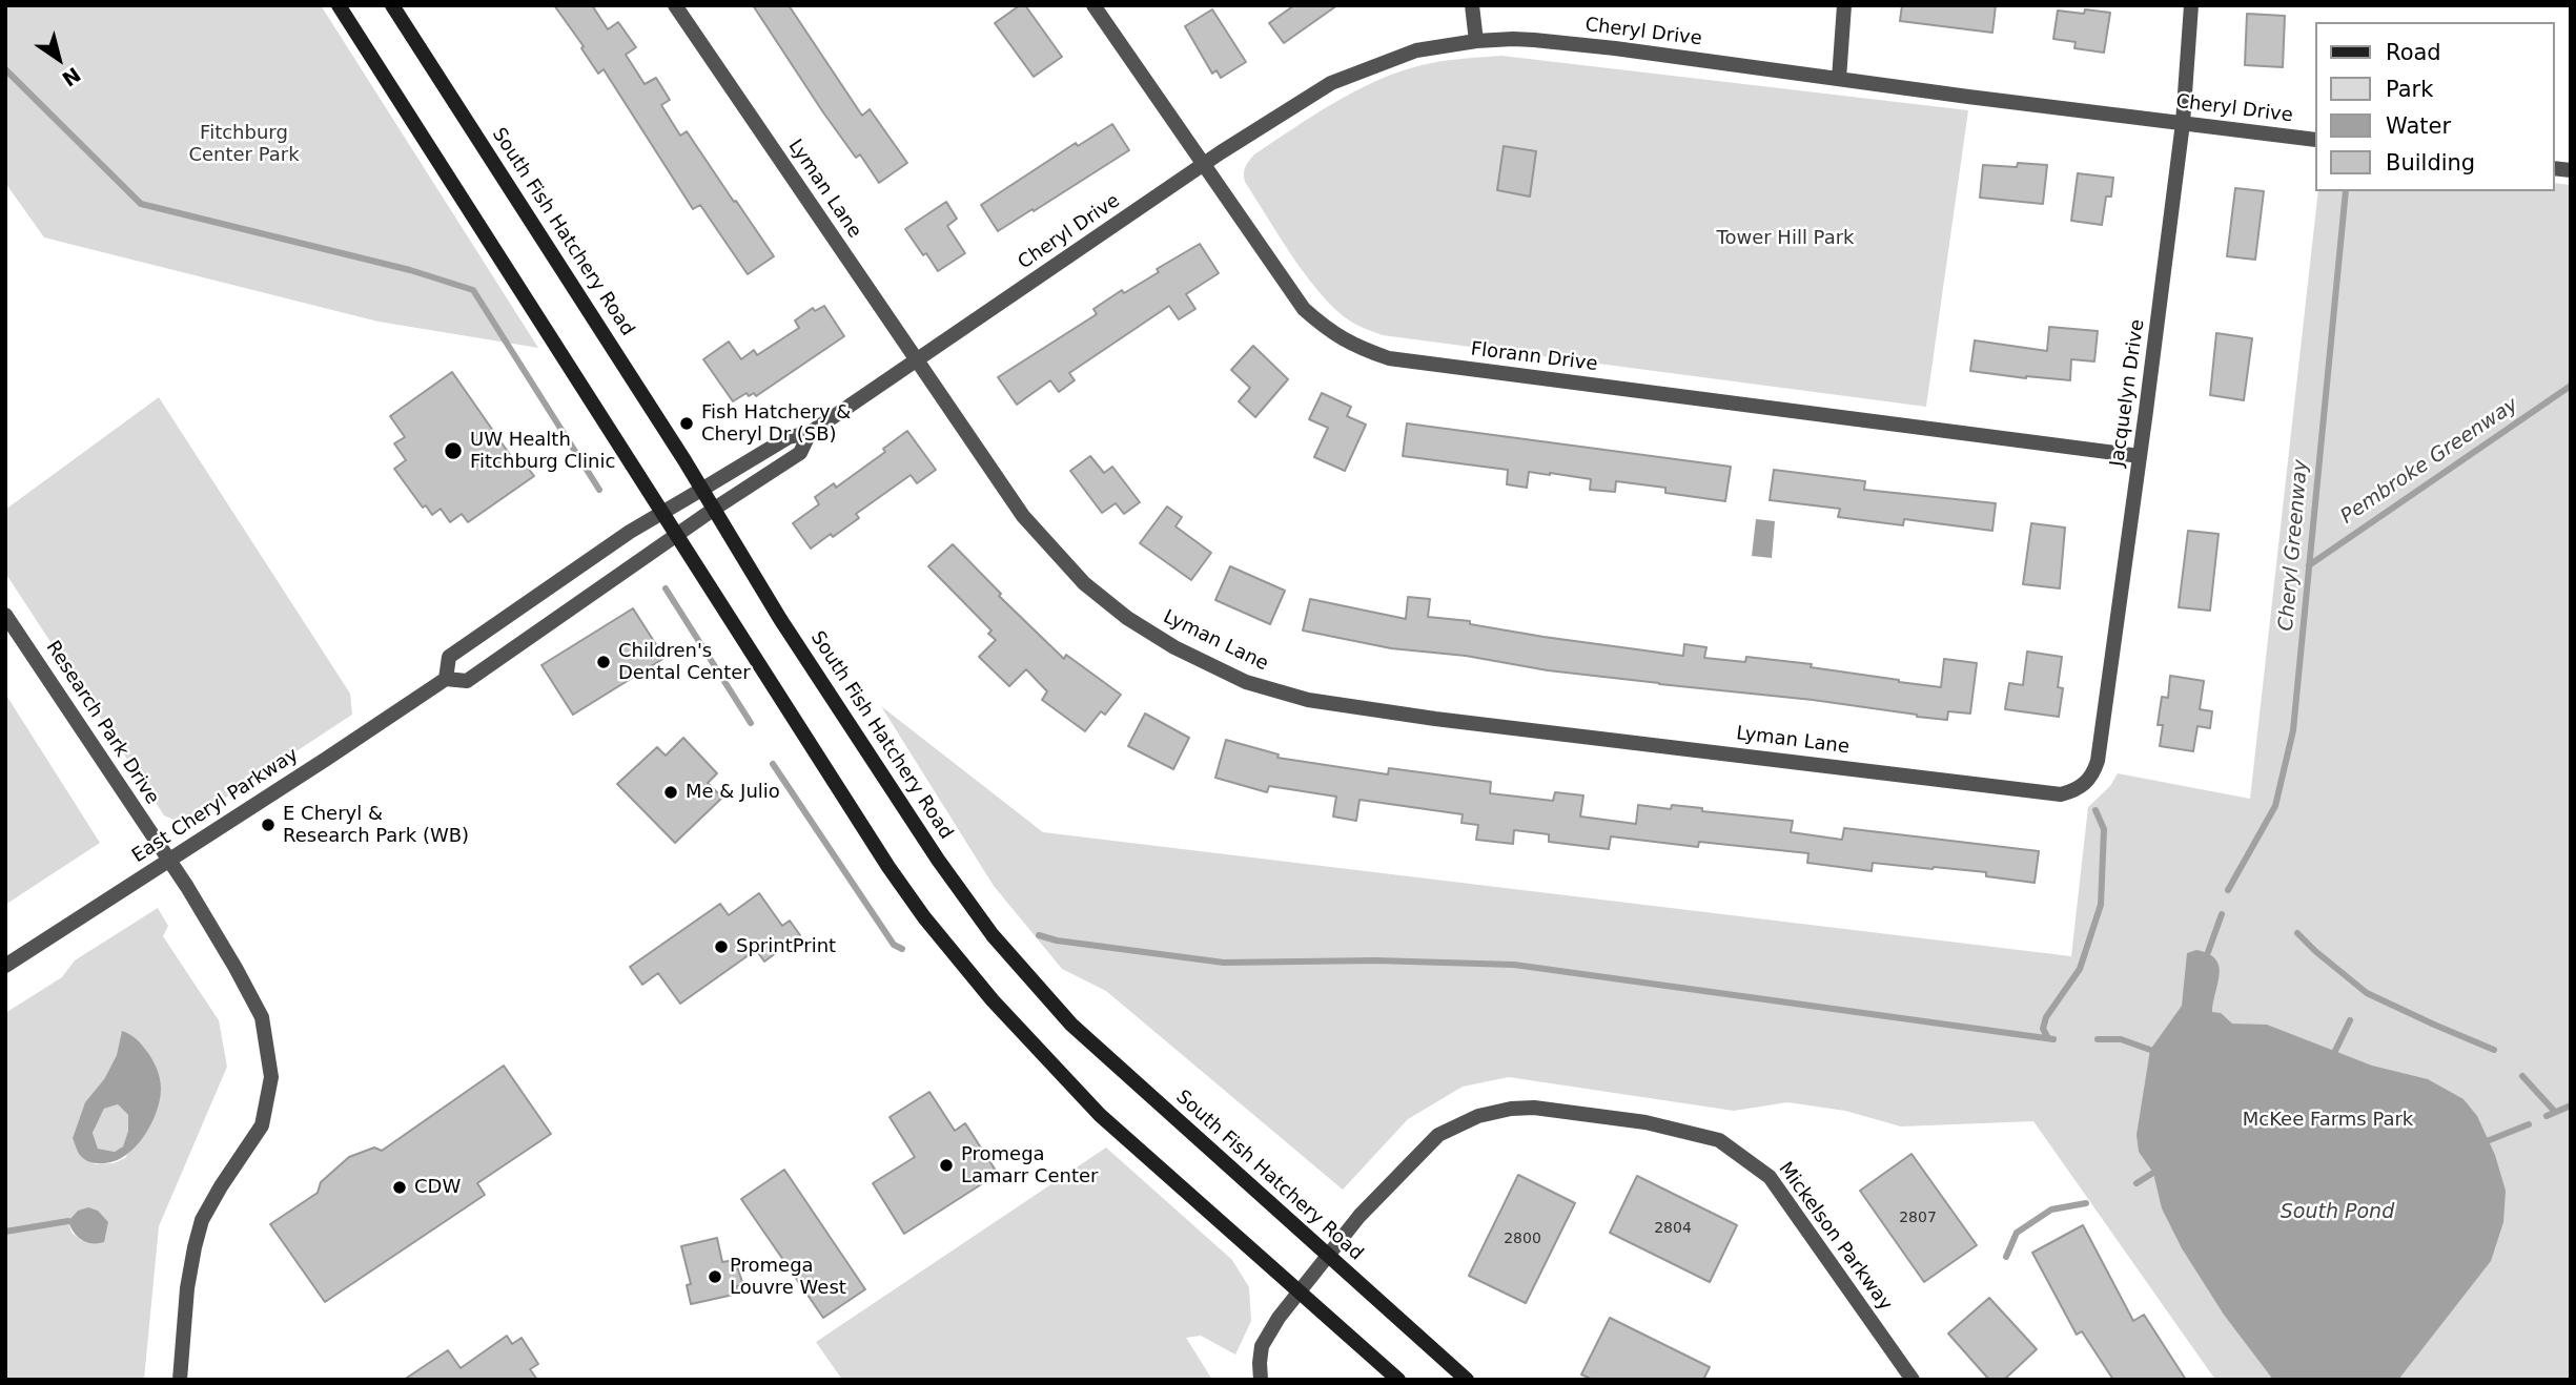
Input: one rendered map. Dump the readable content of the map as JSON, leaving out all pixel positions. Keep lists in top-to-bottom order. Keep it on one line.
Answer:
{"streets":{"main road":["South Fish Hatchery Road"],"street":["Cheryl Drive","Lyman Lane","Florann Drive","Jacquelyn Drive","Research Park Drive","East Cheryl Parkway","Mickelson Parkway"]},"crossings":[["Cheryl Drive","Lyman Lane"],["Cheryl Drive","South Fish Hatchery Road"],["Cheryl Drive","Florann Drive"],["Cheryl Drive","Jacquelyn Drive"],["Cheryl Drive","East Cheryl Parkway"],["Lyman Lane","Jacquelyn Drive"],["South Fish Hatchery Road","East Cheryl Parkway"],["South Fish Hatchery Road","Mickelson Parkway"],["Florann Drive","Jacquelyn Drive"],["Research Park Drive","East Cheryl Parkway"]],"water":["Pembroke Greenway","Cheryl Greenway","South Pond"],"parks":["Fitchburg Center Park","Tower Hill Park","McKee Farms Park"],"places":["Fish Hatchery & Cheryl Dr (SB)","UW Health Fitchburg Clinic","Children's Dental Center","Me & Julio","E Cheryl & Research Park (WB)","SprintPrint","Promega Lamarr Center","CDW","Promega Louvre West"],"house_numbers":["2807","2804","2800"],"legend":["Road","Park","Water","Building"],"north":"bottom right"}
